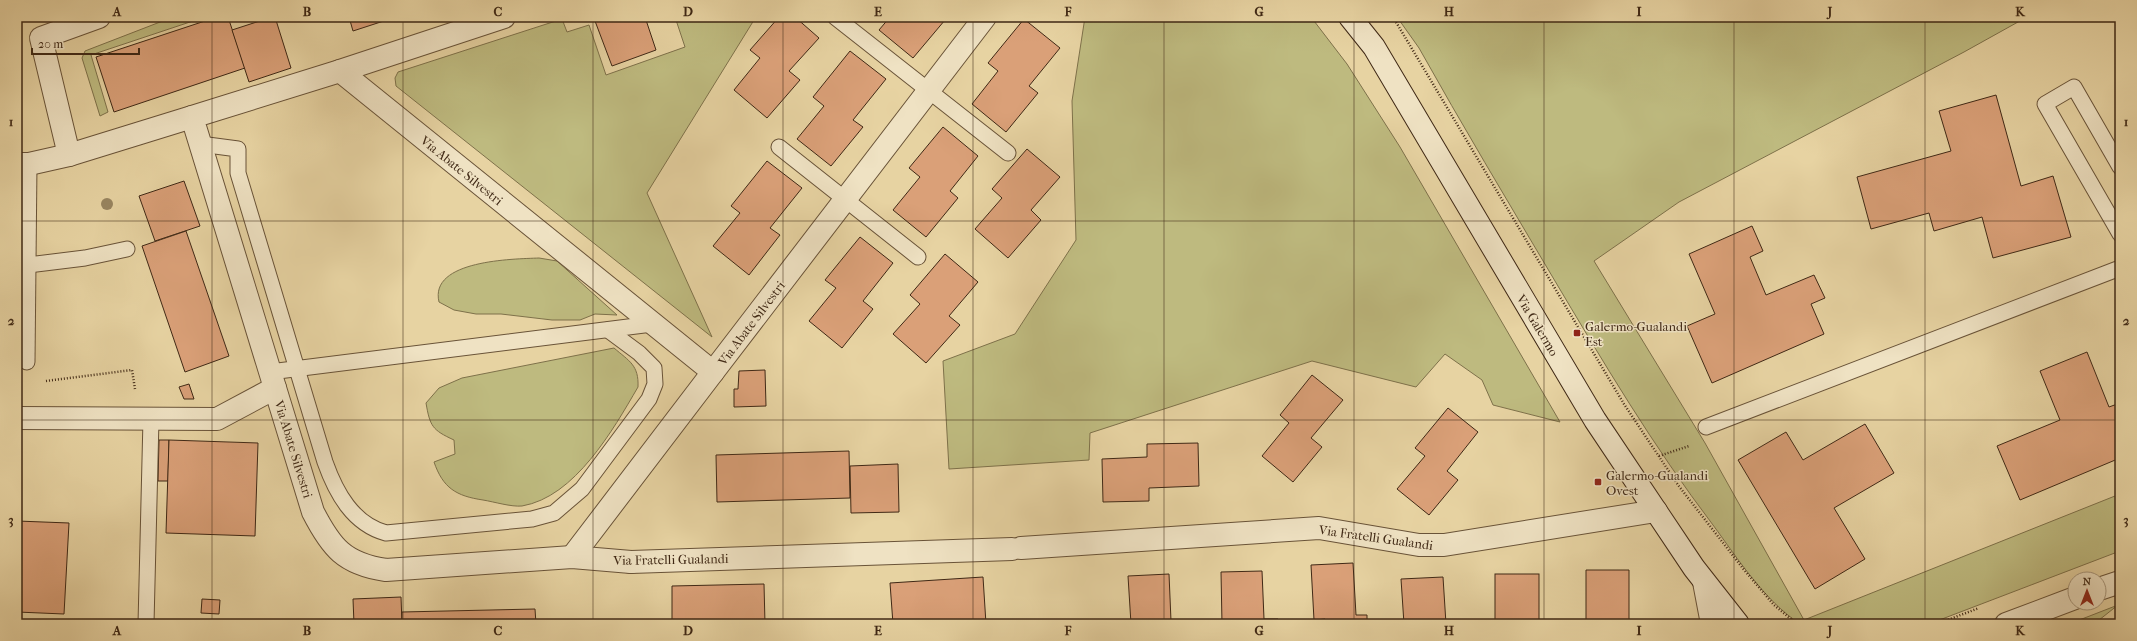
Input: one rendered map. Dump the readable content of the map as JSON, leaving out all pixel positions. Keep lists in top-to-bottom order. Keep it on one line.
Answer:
{"streets":{"street":["Via Abate Silvestri","Via Galermo","Via Fratelli Gualandi"]},"crossings":[["Via Abate Silvestri","Via Fratelli Gualandi"],["Via Galermo","Via Fratelli Gualandi"]],"places":{"transit":["Galermo-Gualandi Est","Galermo-Gualandi Ovest"]},"scale_bar":"20 m","north":"top","grid":{"columns":["A","B","C","D","E","F","G","H","I","J","K"],"rows":["1","2","3"]}}
